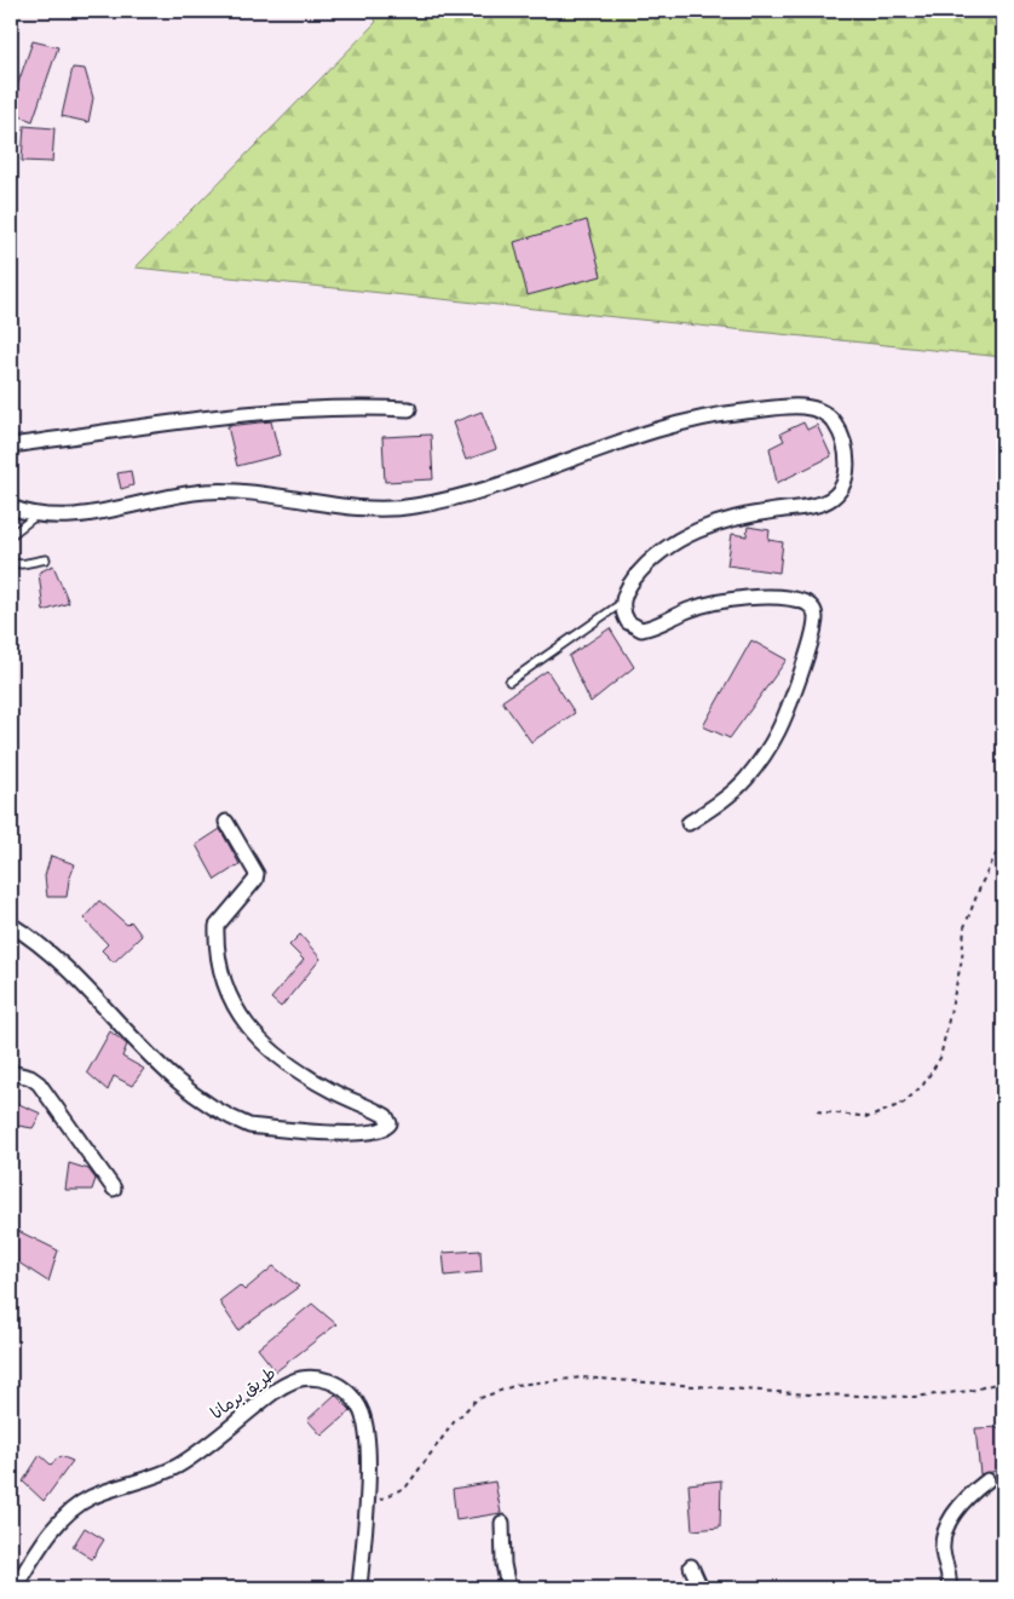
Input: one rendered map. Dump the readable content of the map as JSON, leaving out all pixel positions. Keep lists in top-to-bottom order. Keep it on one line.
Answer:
{"streets":{"street":["طريق برمانا"]}}
